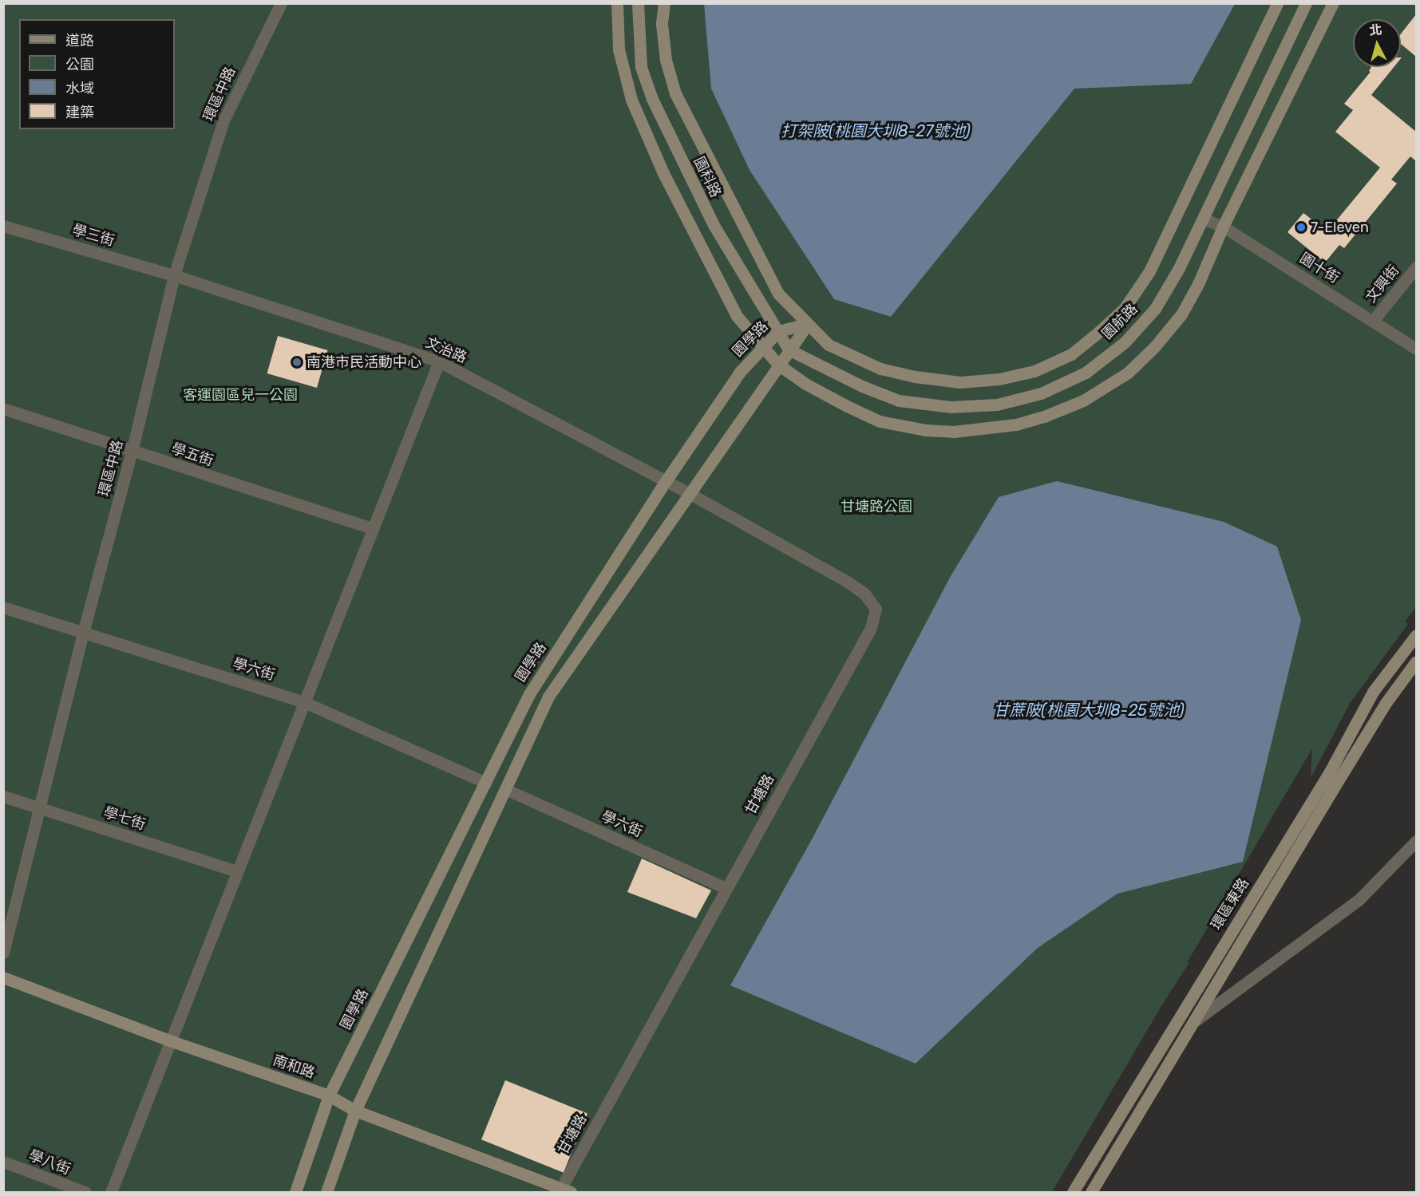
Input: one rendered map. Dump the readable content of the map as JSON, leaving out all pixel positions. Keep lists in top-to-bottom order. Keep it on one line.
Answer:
{"streets":{"street":["環區中路","園科路","學三街","園十街","文興街","園航路","園學路","文治路","學五街","學六街","甘塘路","學七街","環區東路","南和路","學八街"]},"crossings":[["環區中路","學三街"],["環區中路","文治路"],["環區中路","學五街"],["環區中路","學六街"],["環區中路","學七街"],["園科路","園航路"],["園科路","園學路"],["學三街","文治路"],["園十街","文興街"],["園十街","園航路"],["園學路","文治路"],["園學路","學六街"],["園學路","南和路"],["文治路","甘塘路"],["學六街","甘塘路"],["甘塘路","南和路"]],"water":["打架陂(桃園大圳8-27號池)","甘蔗陂(桃園大圳8-25號池)"],"parks":["客運園區兒一公園","甘塘路公園"],"places":["7-Eleven","南港市民活動中心"],"legend":["道路","公園","水域","建築"],"north":"top"}
